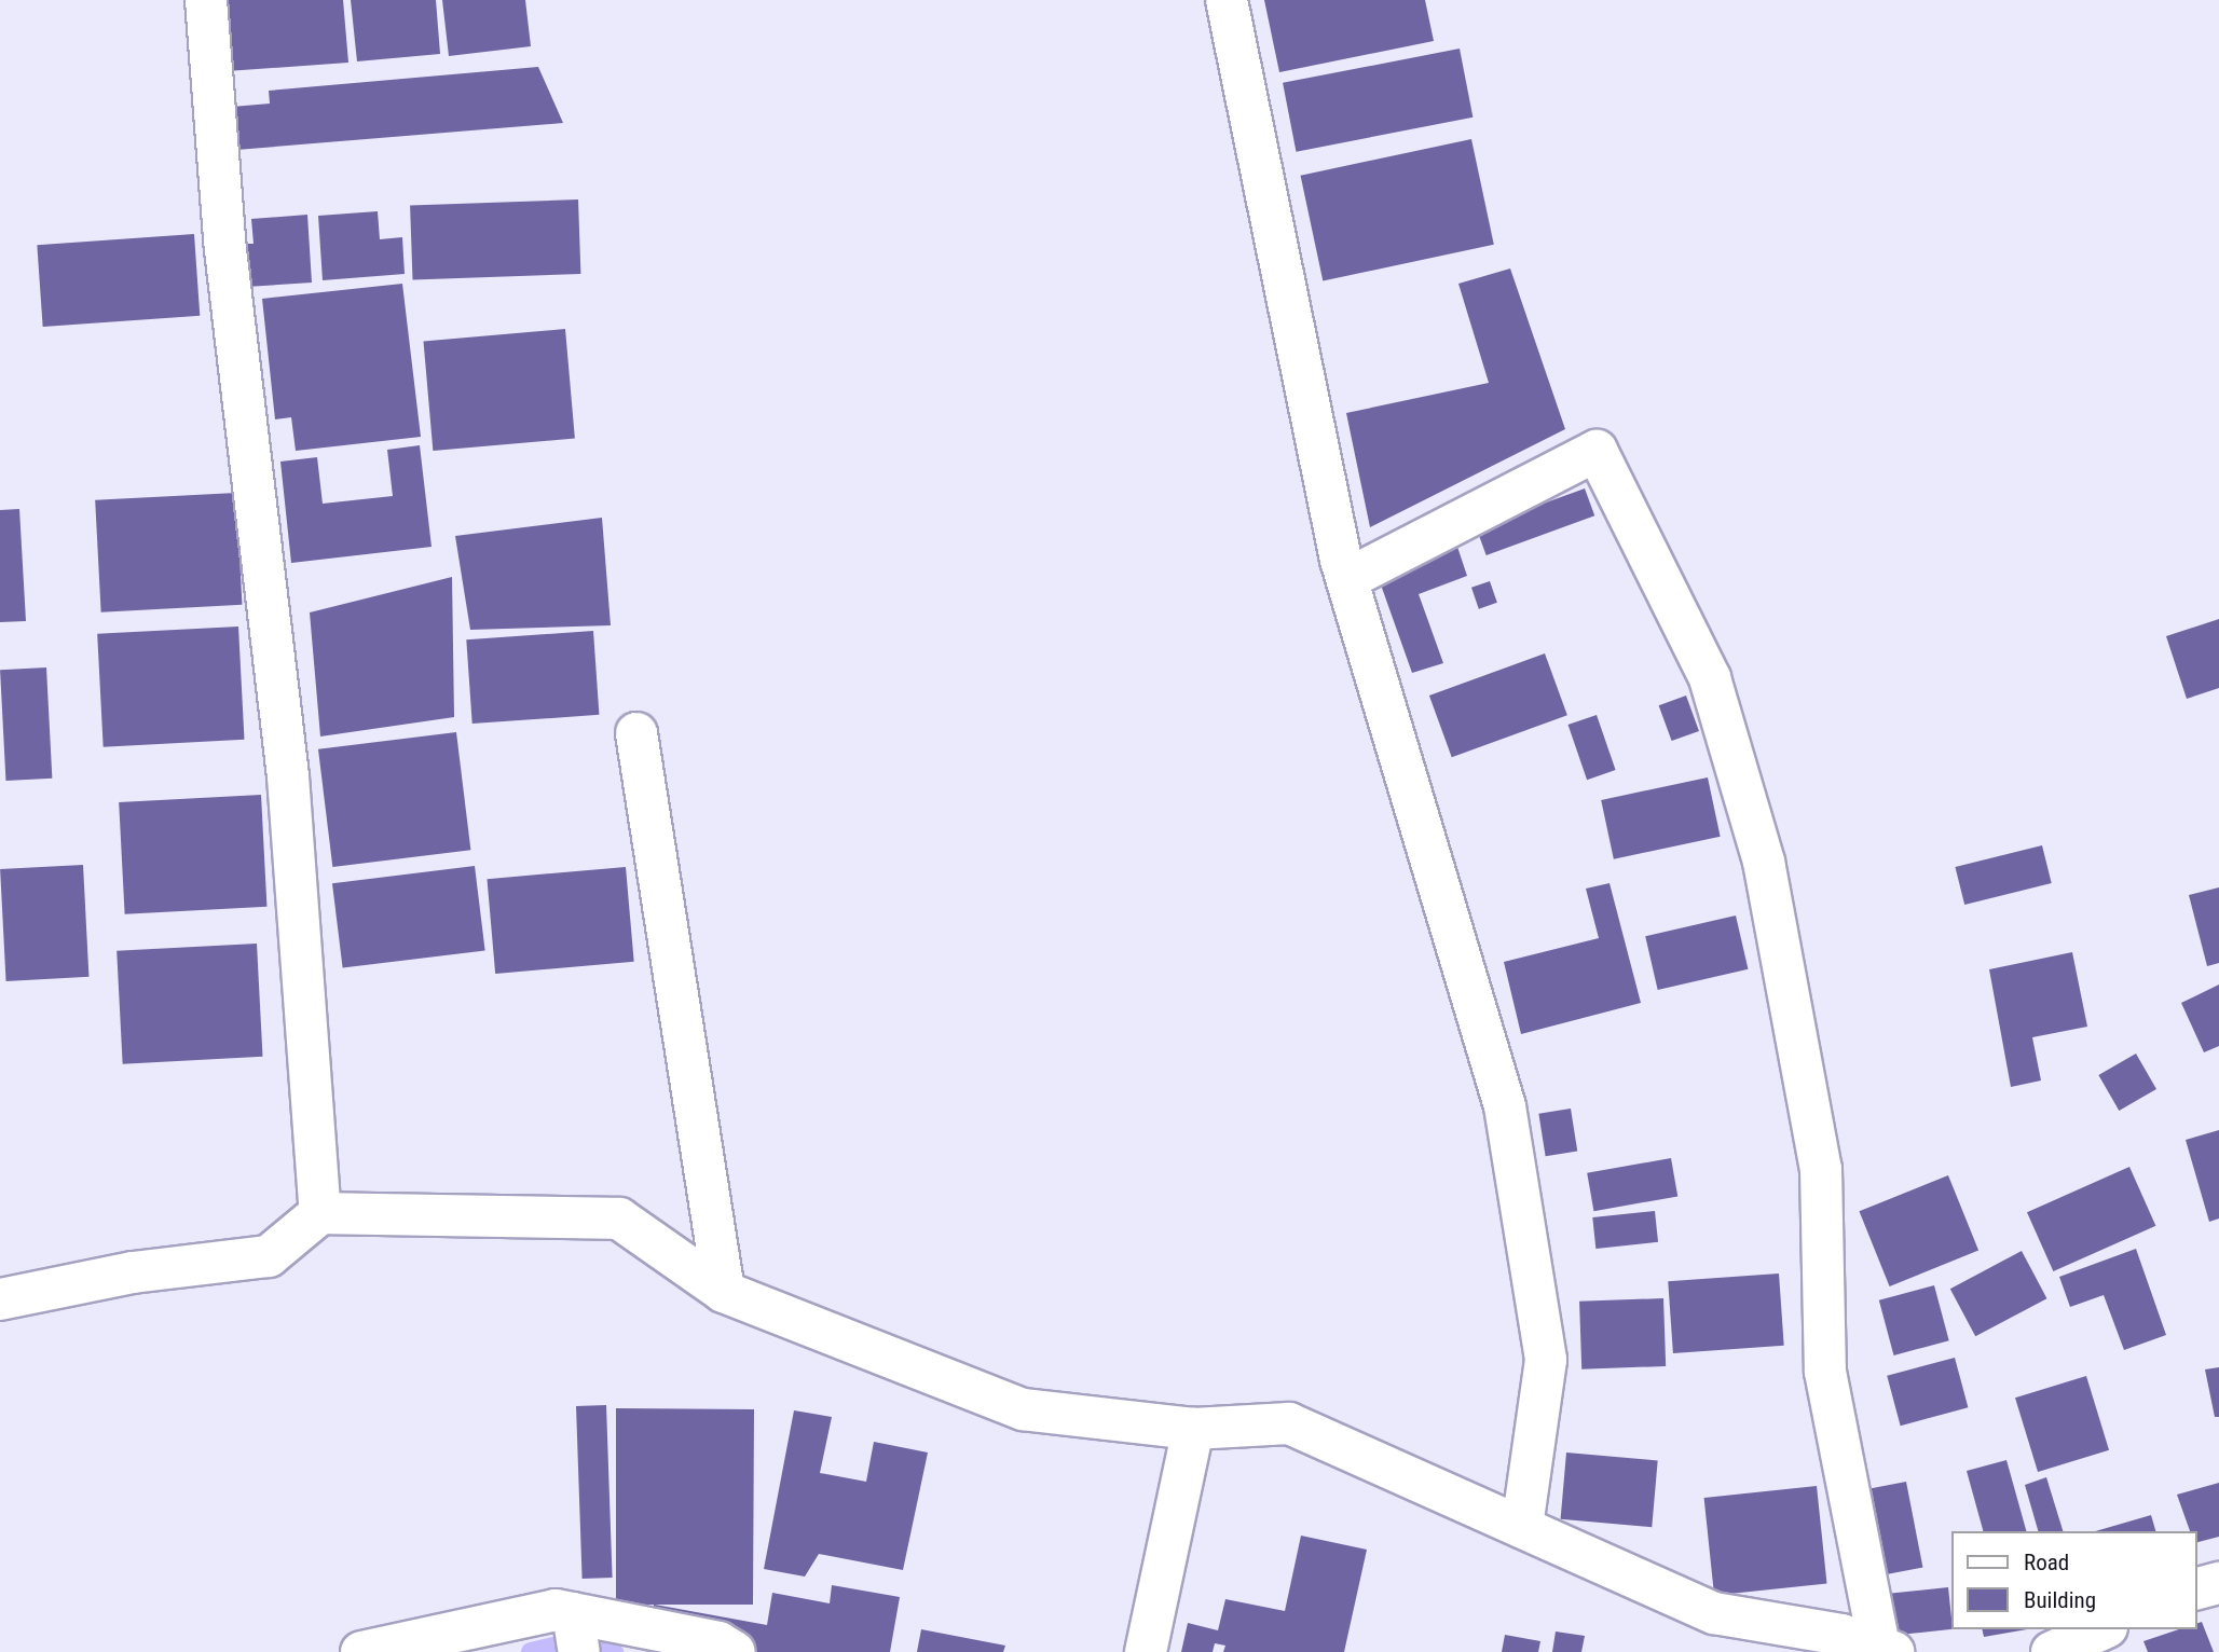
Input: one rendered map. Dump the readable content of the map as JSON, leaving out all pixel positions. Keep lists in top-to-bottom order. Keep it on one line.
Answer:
{"legend":["Road","Building"]}
